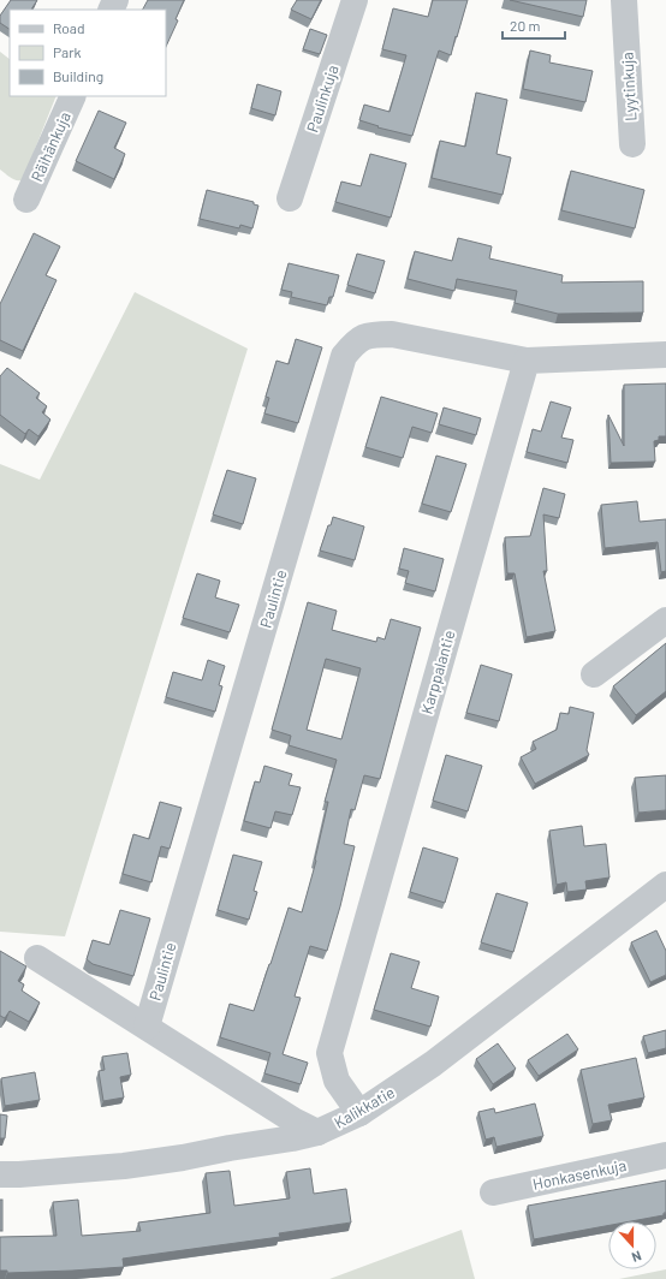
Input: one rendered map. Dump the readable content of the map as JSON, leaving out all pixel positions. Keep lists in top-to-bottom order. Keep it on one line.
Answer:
{"streets":{"street":["Lyytinkuja","Paulinkuja","Räihänkuja","Paulintie","Karppalantie","Kalikkatie","Honkasenkuja"]},"crossings":[["Paulintie","Karppalantie"],["Karppalantie","Kalikkatie"]],"legend":["Road","Park","Building"],"scale_bar":"20 m","north":"bottom"}
